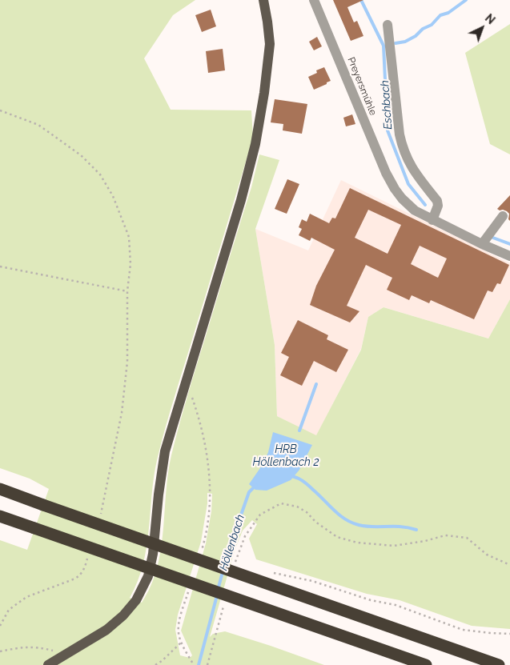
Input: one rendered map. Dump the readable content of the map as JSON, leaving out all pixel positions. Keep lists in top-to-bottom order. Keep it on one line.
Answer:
{"streets":{"street":["Preyersmühle"]},"water":["Eschbach","HRB Höllenbach 2","Höllenbach"],"north":"top right"}
